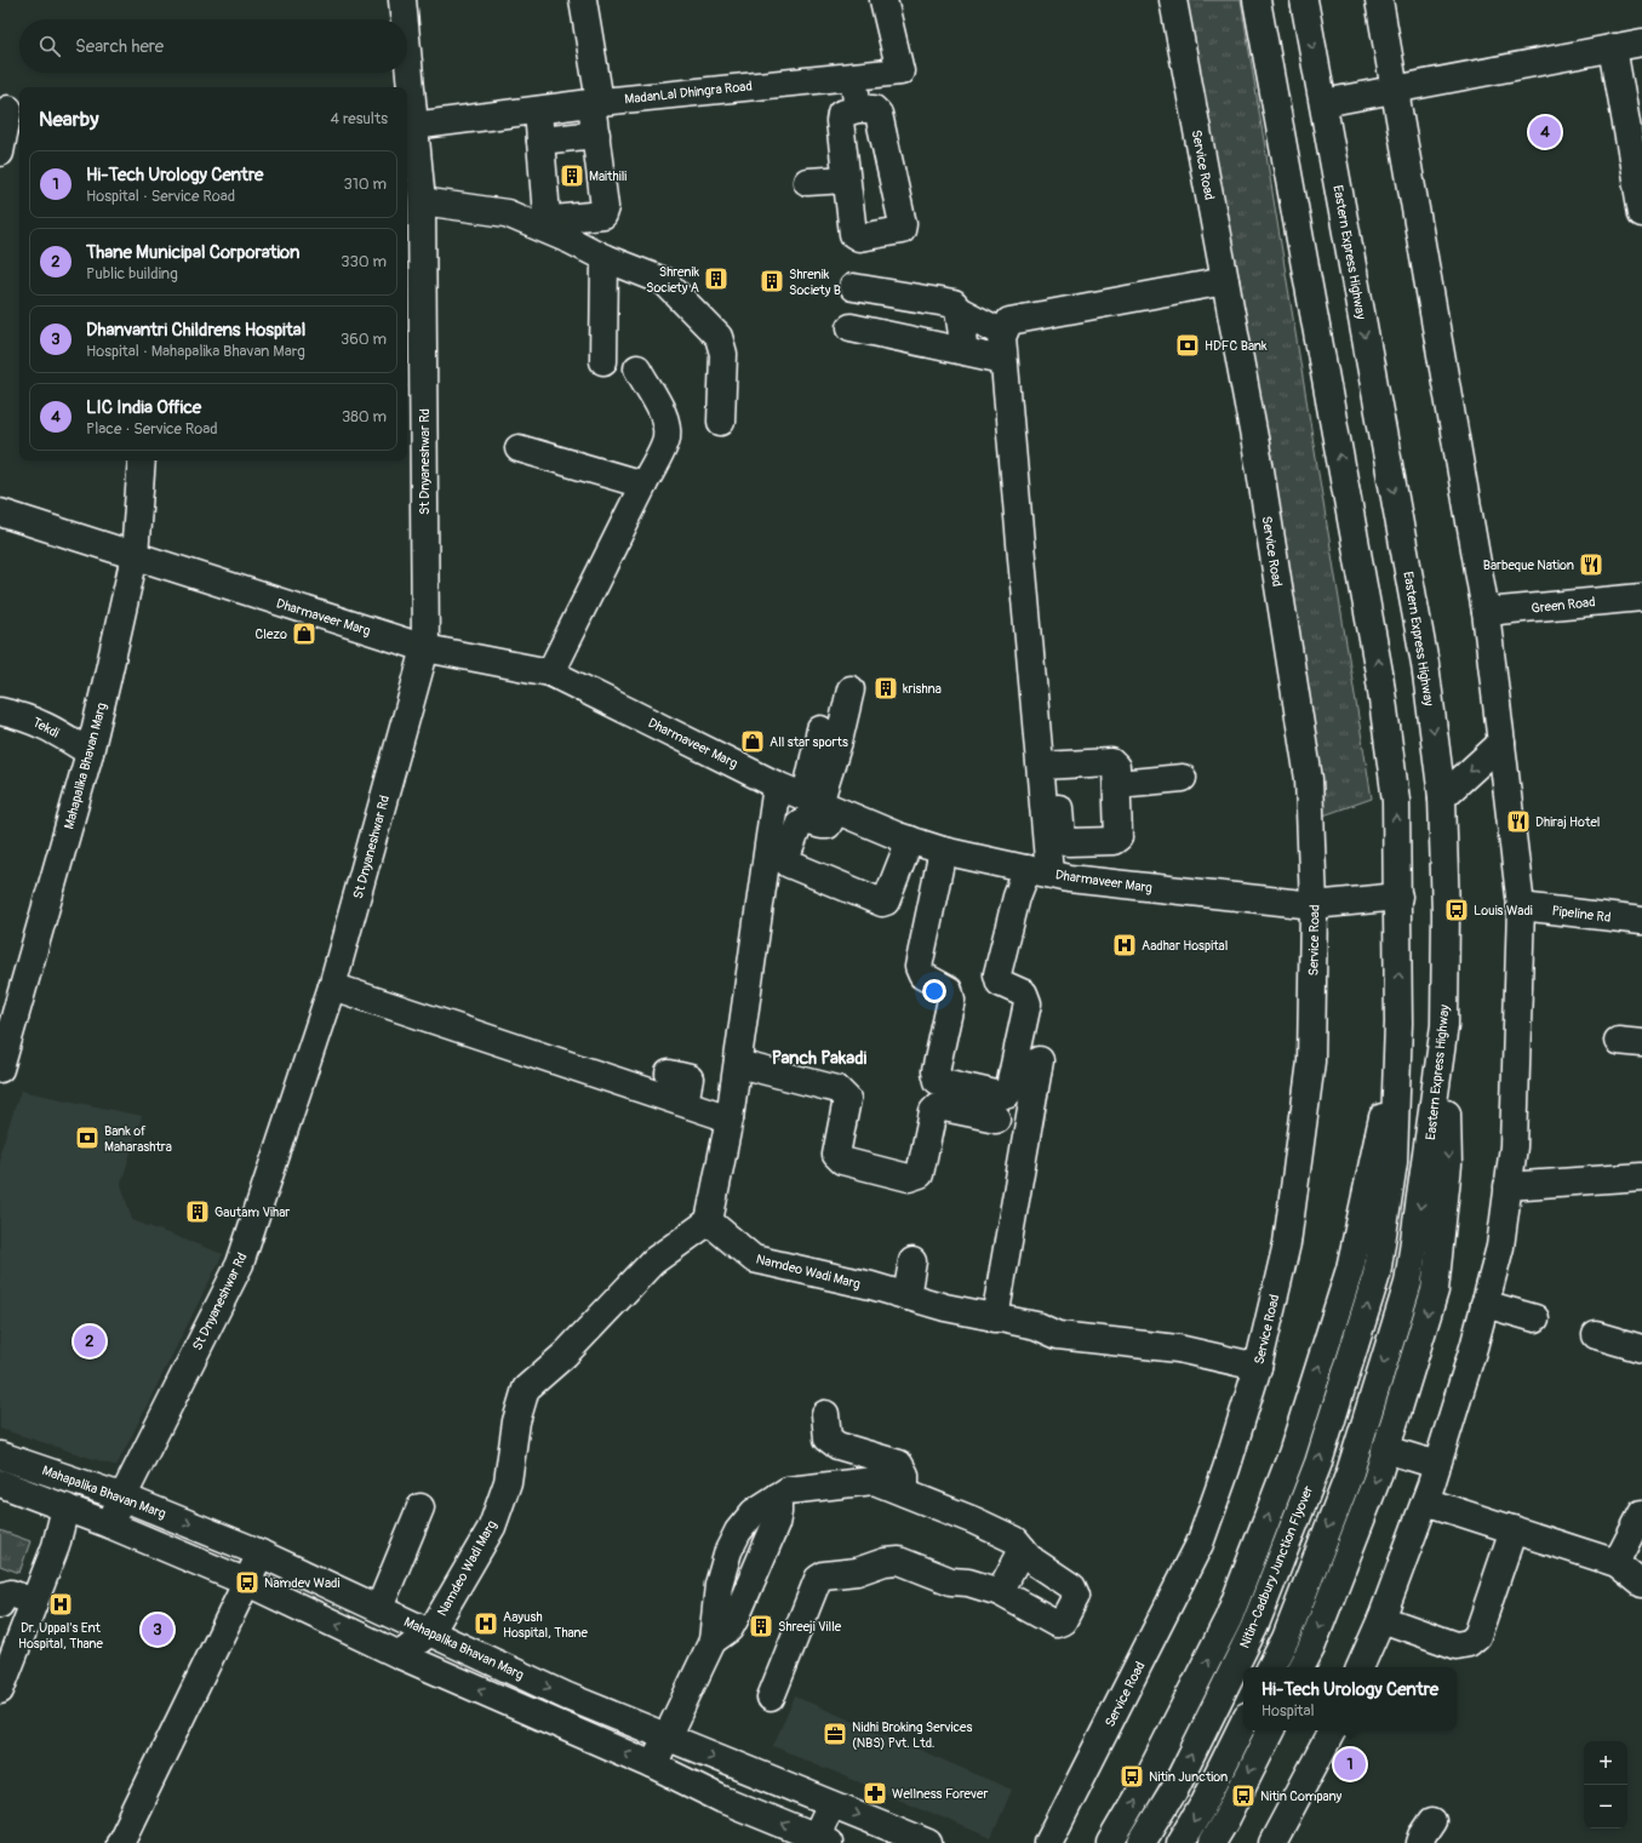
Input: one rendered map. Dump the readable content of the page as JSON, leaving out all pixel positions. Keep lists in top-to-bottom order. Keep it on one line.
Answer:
{"streets":{"main road":["MadanLal Dhingra Road","Service Road","Eastern Express Highway","St Dnyaneshwar Rd","Green Road","Dharmaveer Marg","Tekdi","Mahapalika Bhavan Marg","Pipeline Rd","Namdeo Wadi Marg","Nitin-Cadbury Junction Flyover"]},"crossings":[["MadanLal Dhingra Road","St Dnyaneshwar Rd"],["Service Road","Dharmaveer Marg"],["Service Road","Namdeo Wadi Marg"],["St Dnyaneshwar Rd","Dharmaveer Marg"],["St Dnyaneshwar Rd","Mahapalika Bhavan Marg"],["Dharmaveer Marg","Mahapalika Bhavan Marg"],["Tekdi","Mahapalika Bhavan Marg"],["Mahapalika Bhavan Marg","Namdeo Wadi Marg"]],"districts":["Panch Pakadi"],"places":{"building":["Maithili","Shrenik Society A","Shrenik Society B","krishna","Gautam Vihar","Shreeji Ville"],"bank":["HDFC Bank","Bank of Maharashtra"],"restaurant":["Barbeque Nation","Dhiraj Hotel"],"shop":["Clezo","All star sports"],"bus stop":["Louis Wadi","Namdev Wadi","Nitin Junction","Nitin Company"],"hospital":["Aadhar Hospital","Dr. Uppal's Ent Hospital, Thane","Aayush Hospital, Thane"],"office":["Nidhi Broking Services (NBS) Pvt. Ltd."],"pharmacy":["Wellness Forever"]},"page":{"search":"Search here","heading":["Nearby","4 results"],"pins":["4","2","3","1"],"list":[{"mark":"1","name":"Hi-Tech Urology Centre","note":"Hospital · Service Road","value":"310 m"},{"mark":"2","name":"Thane Municipal Corporation","note":"Public building","value":"330 m"},{"mark":"3","name":"Dhanvantri Childrens Hospital","note":"Hospital · Mahapalika Bhavan Marg","value":"360 m"},{"mark":"4","name":"LIC India Office","note":"Place · Service Road","value":"380 m"}],"popup":["Hi-Tech Urology Centre","Hospital"],"map_buttons":["+","−"]}}
